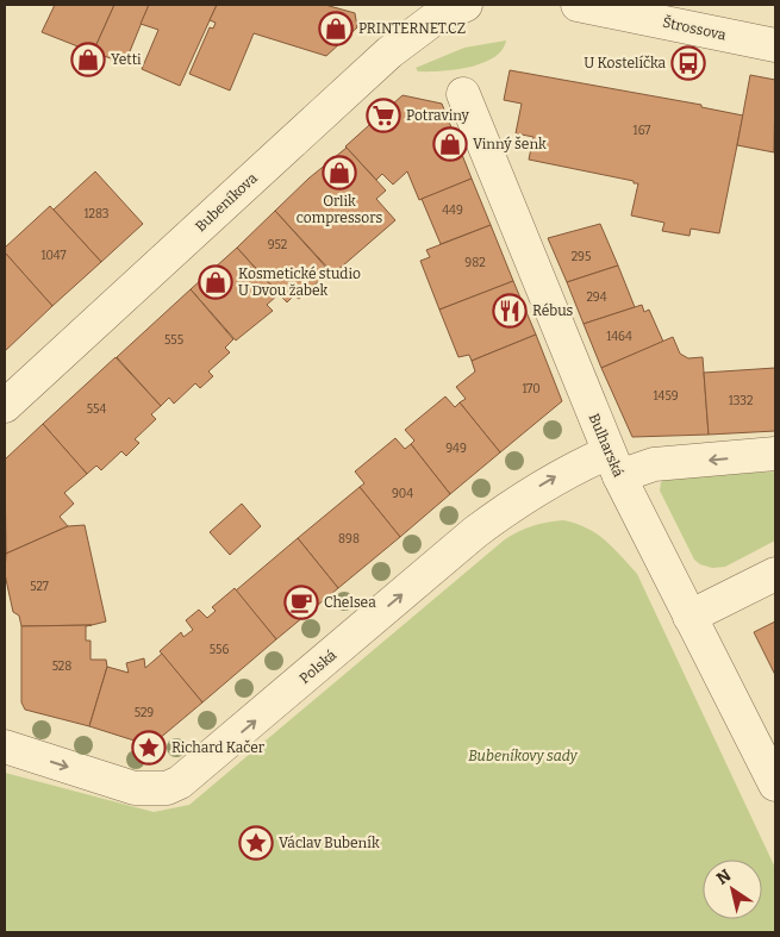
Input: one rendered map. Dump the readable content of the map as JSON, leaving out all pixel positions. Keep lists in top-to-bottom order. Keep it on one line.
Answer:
{"streets":{"street":["Štrossova","Bubeníkova","Bulharská","Polská"]},"crossings":[["Bulharská","Polská"]],"parks":["Bubeníkovy sady"],"places":{"shop":["PRINTERNET.CZ","Yetti","Vinný šenk","Orlik compressors","Kosmetické studio U Dvou žabek"],"bus stop":["U Kostelíčka"],"supermarket":["Potraviny"],"restaurant":["Rébus"],"cafe":["Chelsea"],"place":["Richard Kačer","Václav Bubeník"]},"house_numbers":["167","449","1283","952","1047","295","982","294","1464","555","170","1459","1332","554","949","904","898","527","556","528","529"],"north":"top left"}
